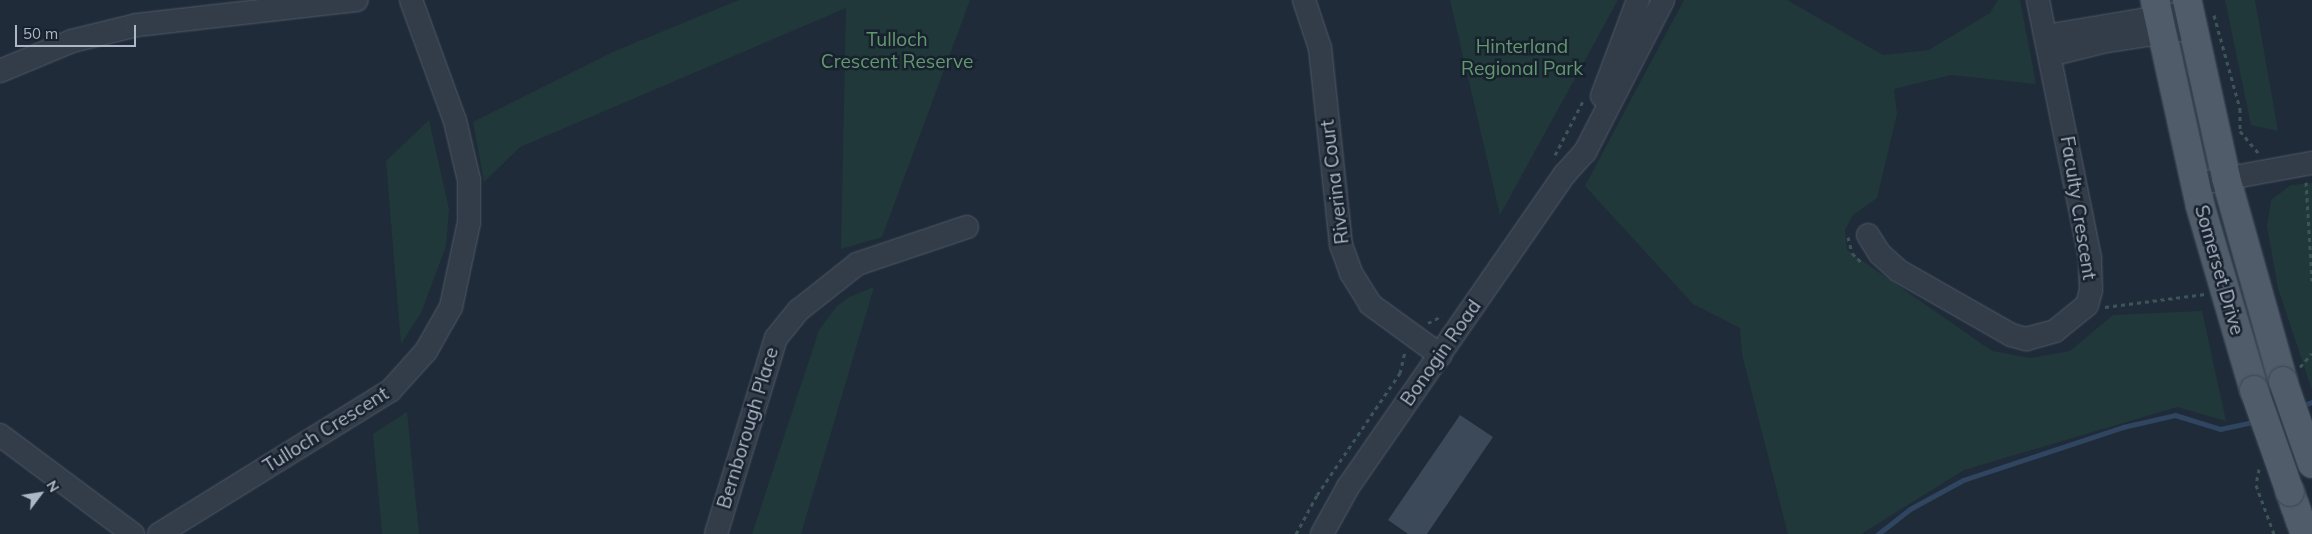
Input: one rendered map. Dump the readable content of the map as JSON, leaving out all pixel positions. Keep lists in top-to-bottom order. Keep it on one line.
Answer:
{"streets":{"main road":["Somerset Drive"],"street":["Riverina Court","Faculty Crescent","Bonogin Road","Bernborough Place","Tulloch Crescent"]},"crossings":[["Riverina Court","Bonogin Road"]],"parks":["Tulloch Crescent Reserve","Hinterland Regional Park"],"scale_bar":"50 m","north":"top right"}
